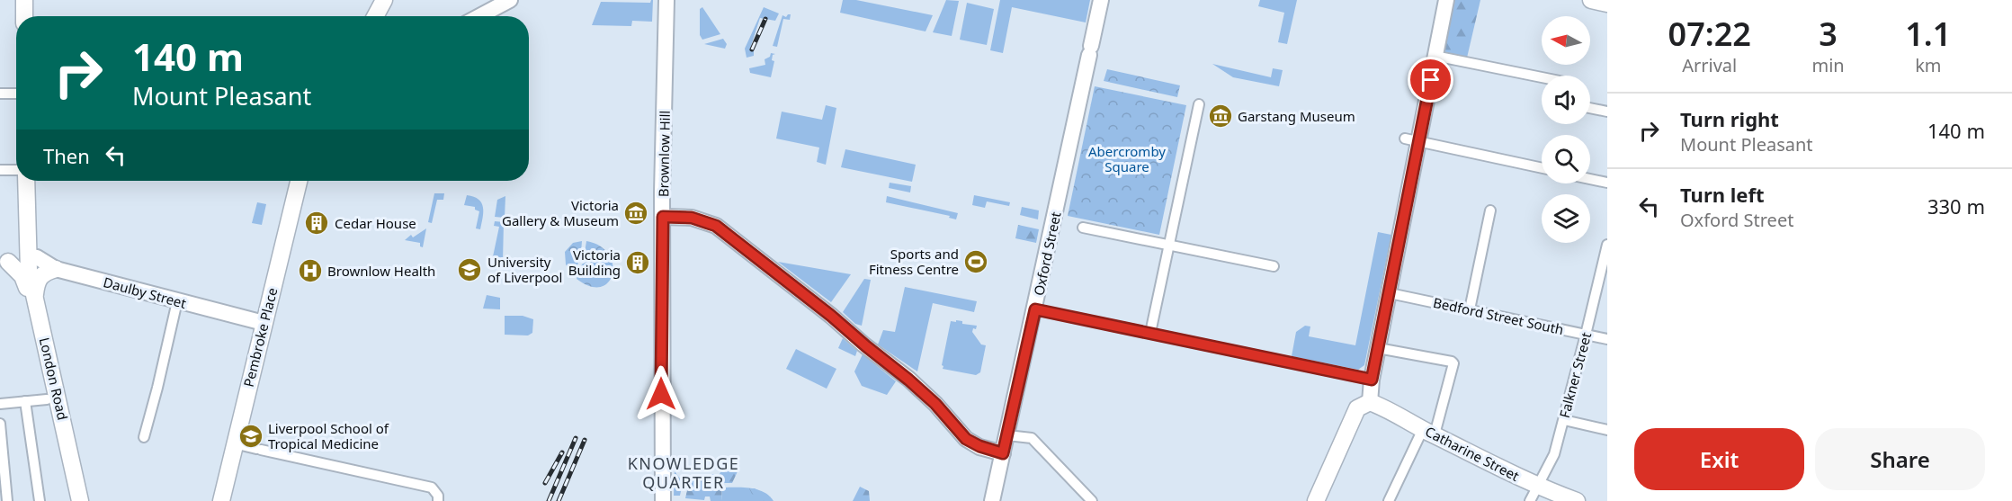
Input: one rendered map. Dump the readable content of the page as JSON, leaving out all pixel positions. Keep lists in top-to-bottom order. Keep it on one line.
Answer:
{"streets":{"main road":["Pembroke Place","London Road","Catharine Street"],"street":["Brownlow Hill","Oxford Street","Daulby Street","Bedford Street South","Falkner Street"]},"crossings":[["Daulby Street","Pembroke Place"],["Daulby Street","London Road"],["Bedford Street South","Falkner Street"],["Falkner Street","Catharine Street"]],"districts":["KNOWLEDGE QUARTER"],"parks":["Abercromby Square"],"places":{"museum":["Garstang Museum","Victoria Gallery & Museum"],"building":["Cedar House","Victoria Building"],"sports":["Sports and Fitness Centre"],"school or university":["University of Liverpool","Liverpool School of Tropical Medicine"],"hospital":["Brownlow Health"]},"north":"left","page":{"eta":["07:22","Arrival","3","min","1.1","km"],"turn":["140 m","Mount Pleasant"],"list":[{"name":"Turn right","note":"Mount Pleasant","value":"140 m"},{"name":"Turn left","note":"Oxford Street","value":"330 m"}],"then":"Then","buttons":["Exit","Share"]}}
